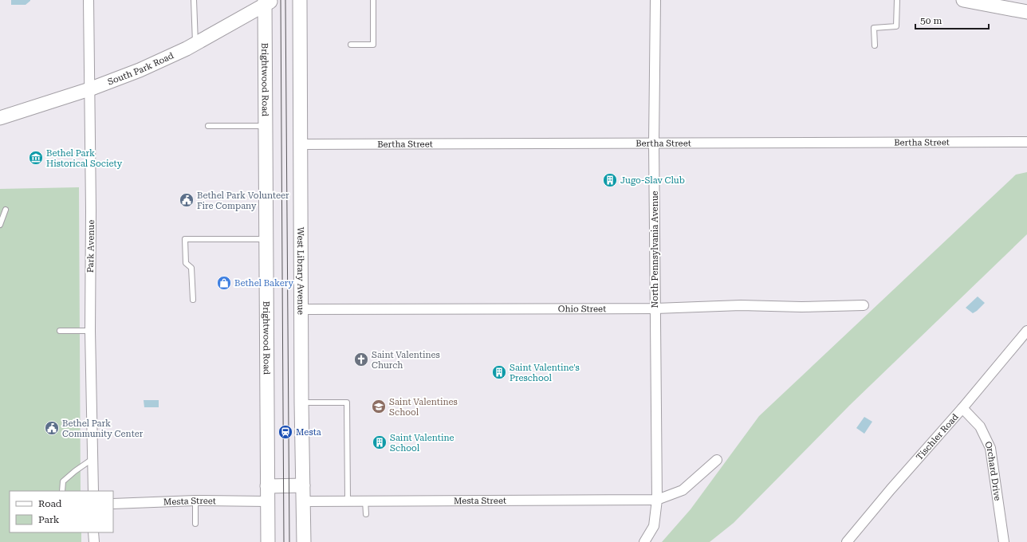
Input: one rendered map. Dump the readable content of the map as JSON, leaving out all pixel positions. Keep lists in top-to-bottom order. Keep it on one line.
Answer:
{"streets":{"street":["South Park Road","Brightwood Road","Bertha Street","Park Avenue","North Pennsylvania Avenue","West Library Avenue","Ohio Street","Tischler Road","Orchard Drive","Mesta Street"]},"crossings":[["South Park Road","Brightwood Road"],["South Park Road","Park Avenue"],["Brightwood Road","Mesta Street"],["Bertha Street","North Pennsylvania Avenue"],["Bertha Street","West Library Avenue"],["North Pennsylvania Avenue","Ohio Street"],["North Pennsylvania Avenue","Mesta Street"],["West Library Avenue","Ohio Street"],["West Library Avenue","Mesta Street"],["Tischler Road","Orchard Drive"]],"places":{"museum":["Bethel Park Historical Society"],"building":["Jugo-Slav Club","Saint Valentine's Preschool","Saint Valentine School"],"public building":["Bethel Park Volunteer Fire Company","Bethel Park Community Center"],"shop":["Bethel Bakery"],"church":["Saint Valentines Church"],"school or university":["Saint Valentines School"],"station":["Mesta"]},"legend":["Road","Park"],"scale_bar":"50 m"}
